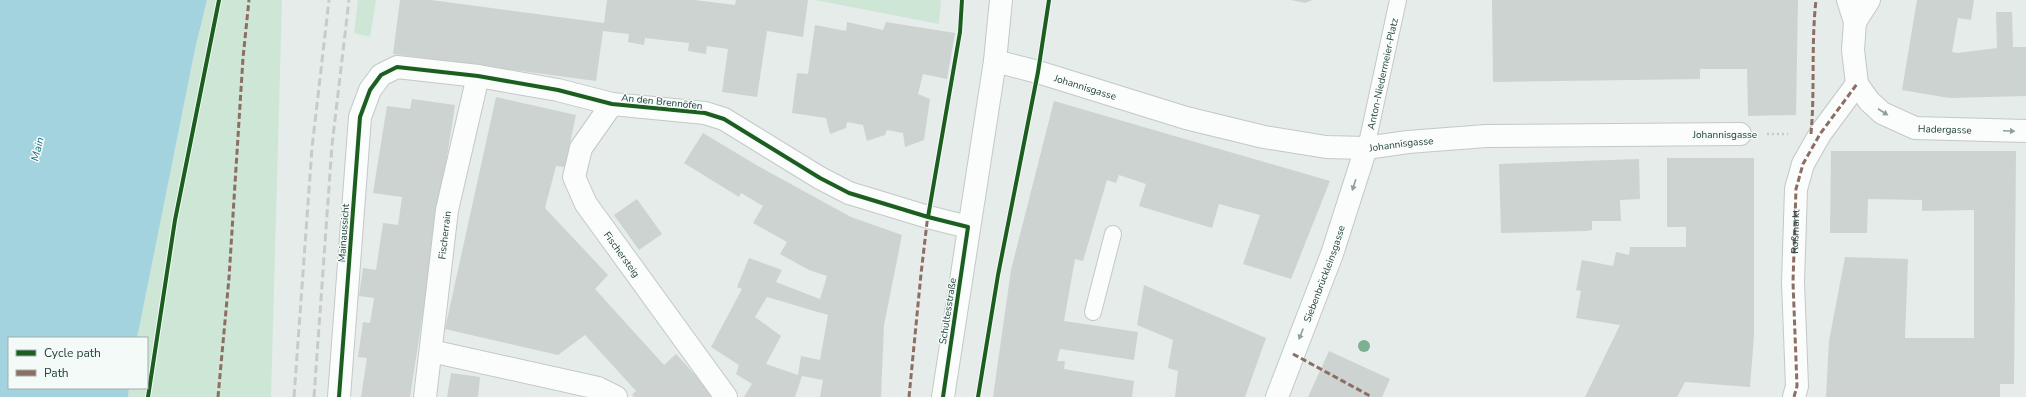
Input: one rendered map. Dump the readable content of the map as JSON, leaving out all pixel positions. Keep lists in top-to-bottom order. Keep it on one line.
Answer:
{"streets":{"street":["Johannisgasse","An den Brennöfen","Hadergasse","Roßmarkt","Mainaussicht","Fischerrain","Fischersteig","Siebenbrückleinsgasse","Schultesstraße"],"lane":["Anton-Niedermeier-Platz"]},"crossings":[["Anton-Niedermeier-Platz","Johannisgasse"],["Anton-Niedermeier-Platz","Siebenbrückleinsgasse"],["Johannisgasse","Roßmarkt"],["Johannisgasse","Siebenbrückleinsgasse"],["Johannisgasse","Schultesstraße"],["An den Brennöfen","Mainaussicht"],["An den Brennöfen","Fischerrain"],["An den Brennöfen","Fischersteig"],["An den Brennöfen","Schultesstraße"],["Hadergasse","Roßmarkt"]],"one_way":["Hadergasse","Siebenbrückleinsgasse"],"water":["Main"],"legend":["Cycle path","Path"]}
